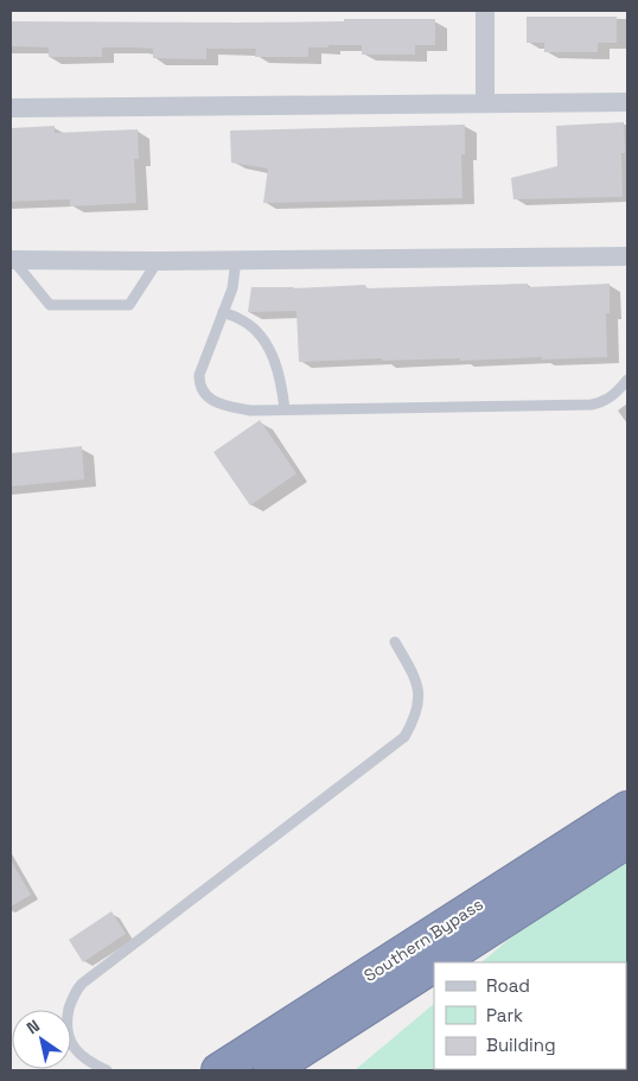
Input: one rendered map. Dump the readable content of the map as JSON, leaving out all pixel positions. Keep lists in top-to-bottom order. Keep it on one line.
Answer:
{"streets":{"highway":["Southern Bypass"]},"legend":["Road","Park","Building"],"north":"top left"}
